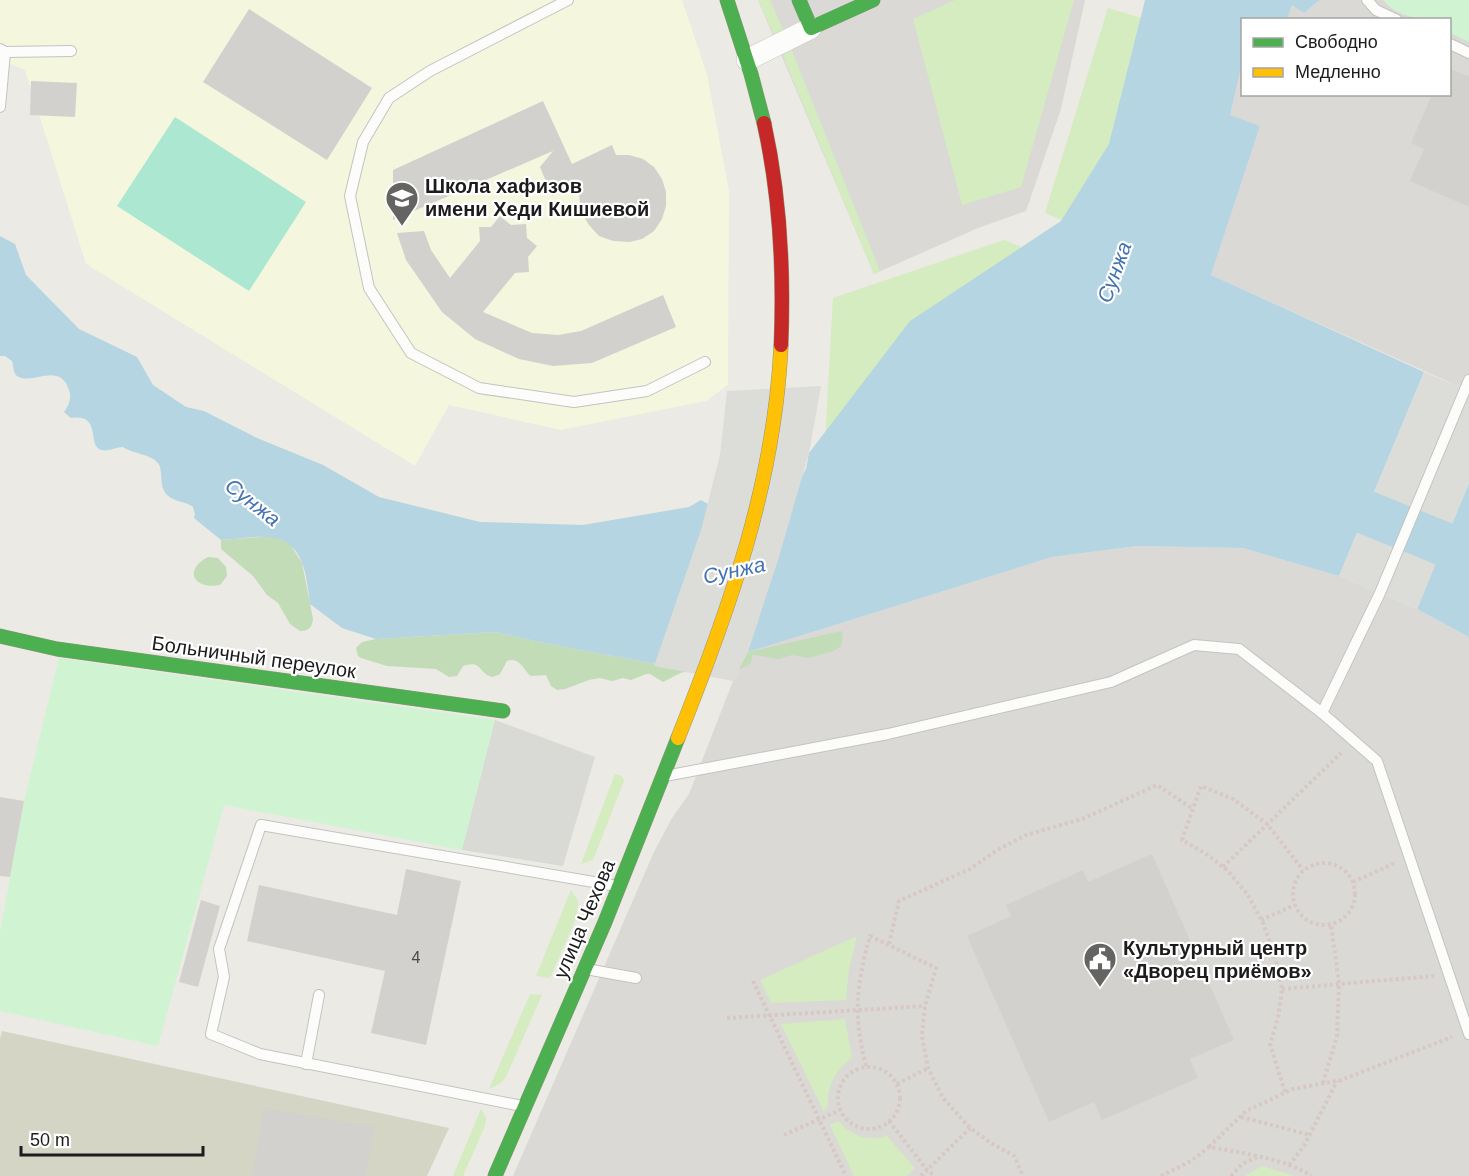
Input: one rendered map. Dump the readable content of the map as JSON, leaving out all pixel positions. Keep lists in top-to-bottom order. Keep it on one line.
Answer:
{"streets":{"main road":["Больничный переулок","улица Чехова"]},"water":["Сунжа"],"places":{"school or university":["Школа хафизов имени Хеди Кишиевой"],"public building":["Культурный центр «Дворец приёмов»"]},"house_numbers":["4"],"legend":["Свободно","Медленно"],"scale_bar":"50 m"}
